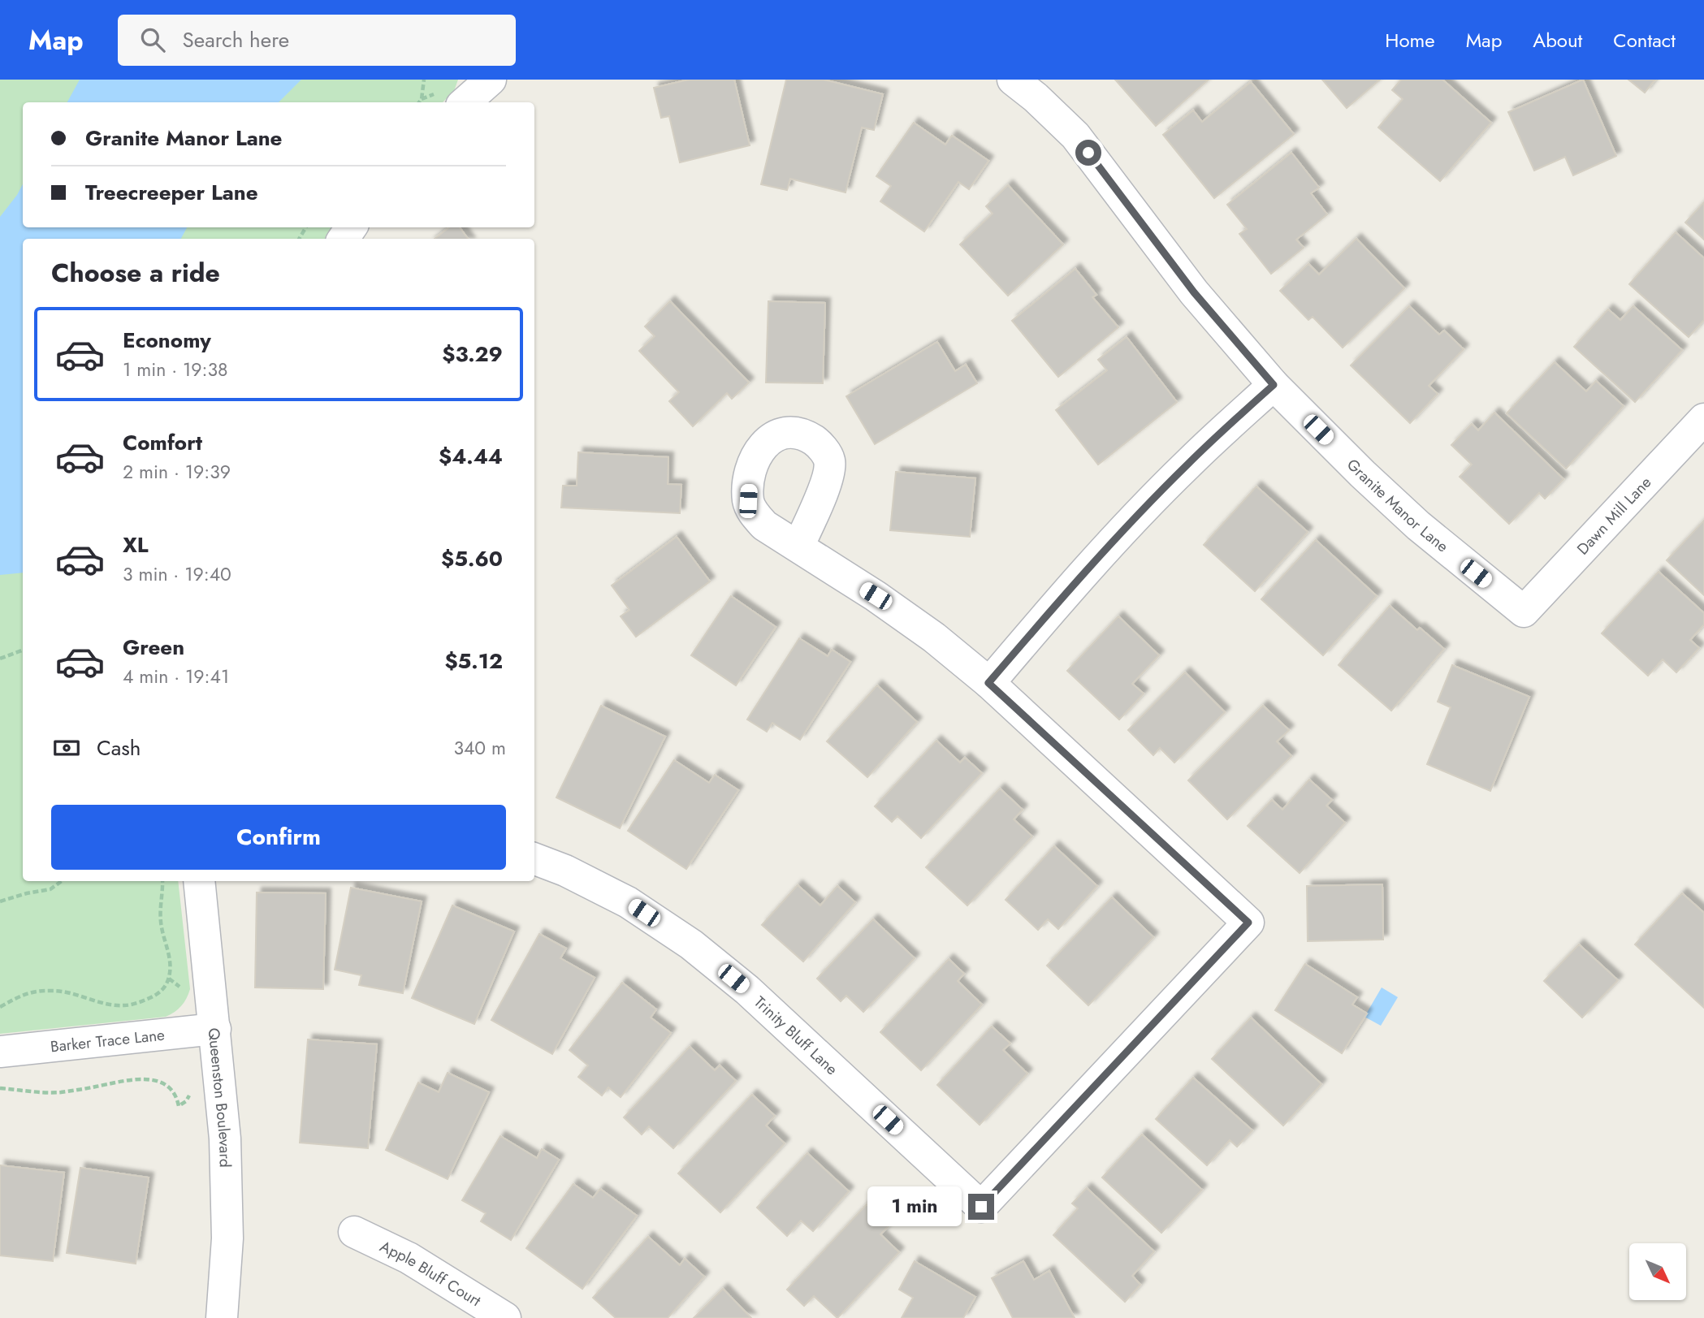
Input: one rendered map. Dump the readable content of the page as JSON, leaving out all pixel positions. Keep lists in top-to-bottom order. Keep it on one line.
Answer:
{"streets":{"street":["Granite Manor Lane","Dawn Mill Lane","Trinity Bluff Lane","Barker Trace Lane","Queenston Boulevard","Apple Bluff Court"]},"crossings":[["Granite Manor Lane","Dawn Mill Lane"],["Barker Trace Lane","Queenston Boulevard"]],"north":"bottom right","page":{"header":"Map","search":"Search here","nav":["Home","Map","About","Contact"],"banner":["Granite Manor Lane","Treecreeper Lane"],"heading":"Choose a ride","list":[{"name":"Economy","note":"1 min · 19:38","value":"$3.29"},{"name":"Comfort","note":"2 min · 19:39","value":"$4.44"},{"name":"XL","note":"3 min · 19:40","value":"$5.60"},{"name":"Green","note":"4 min · 19:41","value":"$5.12"}],"pay":["Cash","340 m"],"buttons":"Confirm","bubble":"1 min"}}
